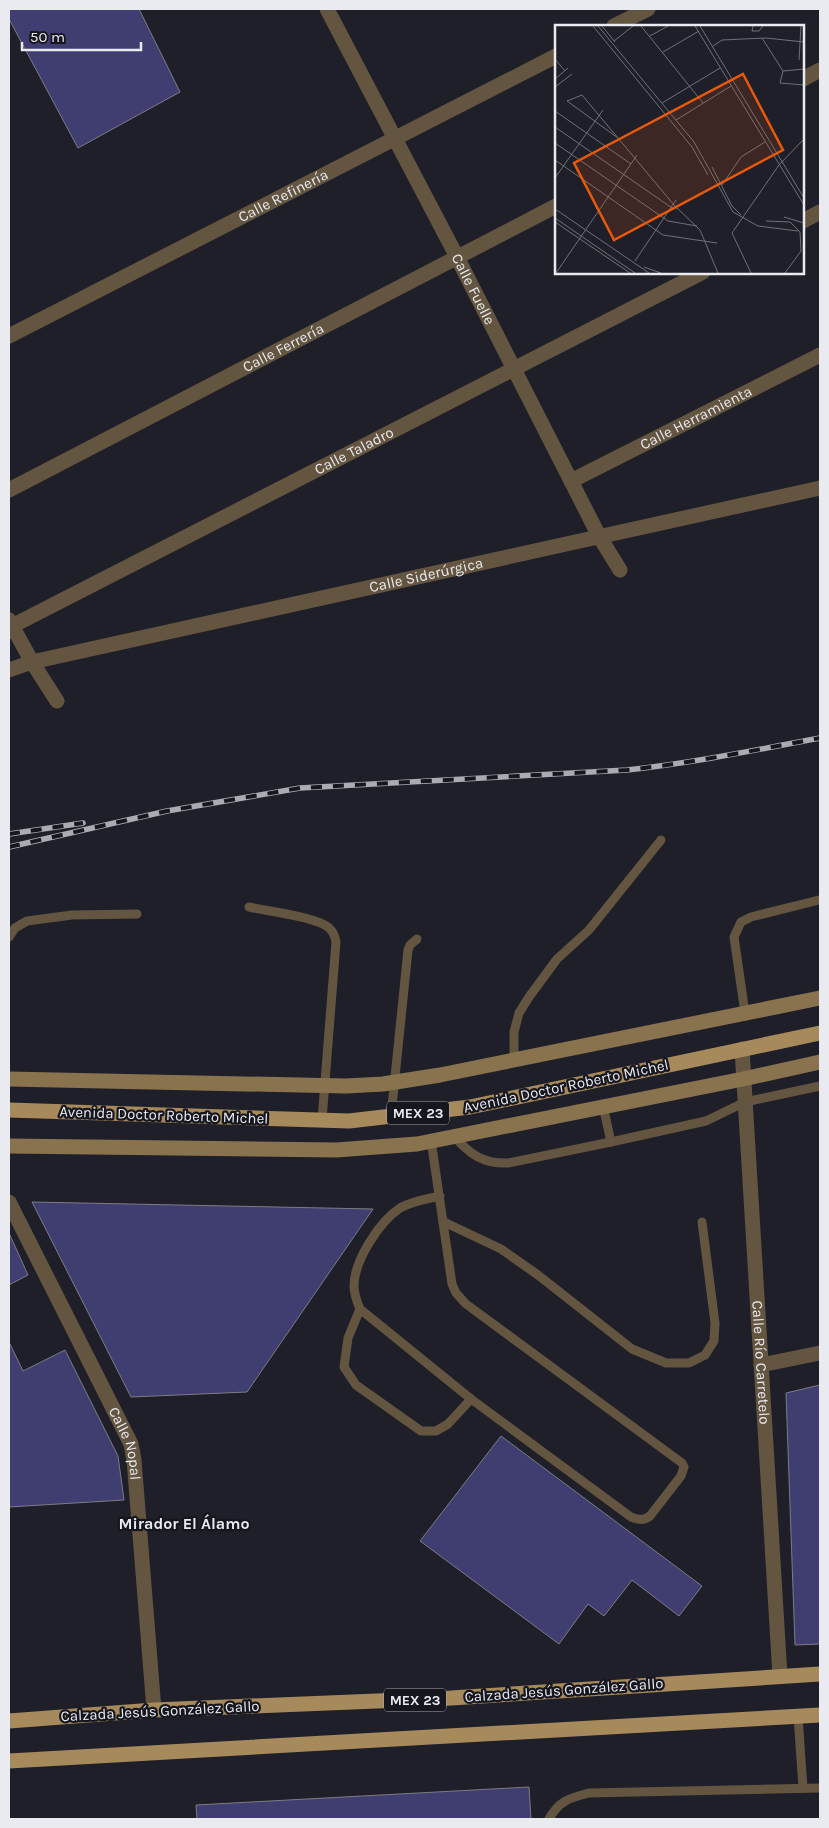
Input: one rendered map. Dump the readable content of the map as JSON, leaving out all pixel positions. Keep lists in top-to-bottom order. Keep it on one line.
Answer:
{"streets":{"main road":["Avenida Doctor Roberto Michel","MEX 23","Calzada Jesús González Gallo"],"street":["Calle Refinería","Calle Fuelle","Calle Ferrería","Calle Herramienta","Calle Taladro","Calle Siderúrgica","Calle Río Carretelo","Calle Nopal"]},"crossings":[["Calle Refinería","Calle Fuelle"],["Calle Fuelle","Calle Ferrería"],["Calle Fuelle","Calle Herramienta"],["Calle Fuelle","Calle Taladro"],["Calle Fuelle","Calle Siderúrgica"],["Avenida Doctor Roberto Michel","Calle Río Carretelo"],["Calle Río Carretelo","Calzada Jesús González Gallo"],["Calle Nopal","Calzada Jesús González Gallo"]],"districts":["Mirador El Álamo"],"scale_bar":"50 m"}
